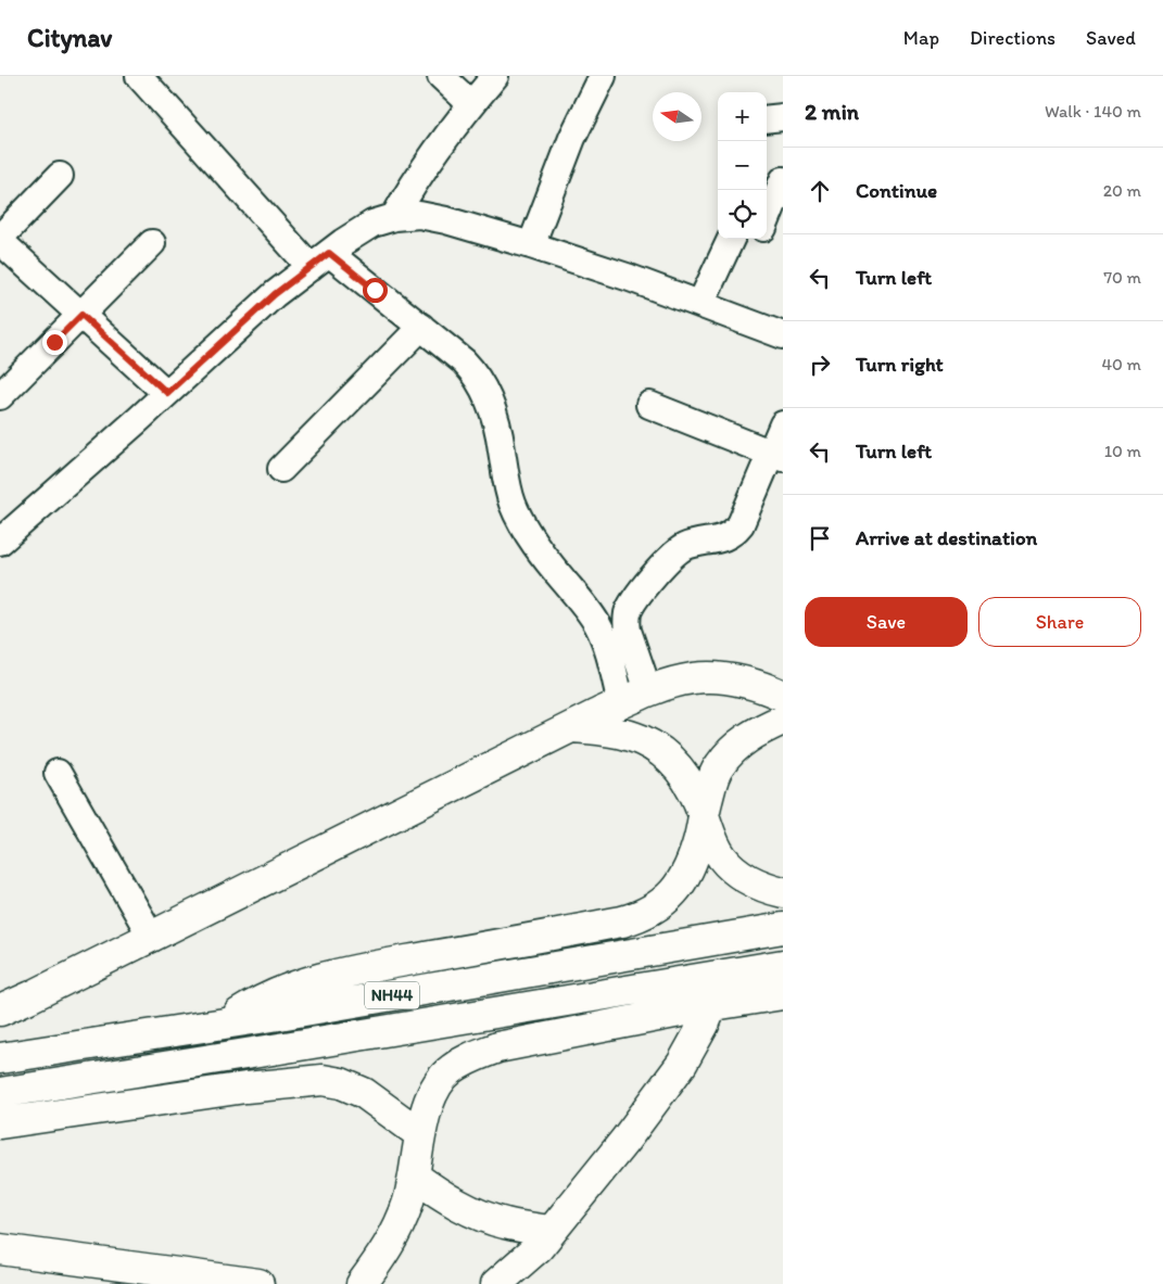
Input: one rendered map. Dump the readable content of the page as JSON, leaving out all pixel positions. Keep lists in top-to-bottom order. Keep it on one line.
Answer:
{"streets":{"highway":["NH44"]},"north":"left","page":{"header":"Citynav","nav":["Map","Directions","Saved"],"heading":["2 min","Walk · 140 m"],"map_buttons":["+","−"],"list":[["Continue","20 m"],["Turn left","70 m"],["Turn right","40 m"],["Turn left","10 m"],"Arrive at destination"],"buttons":["Save","Share"]}}
